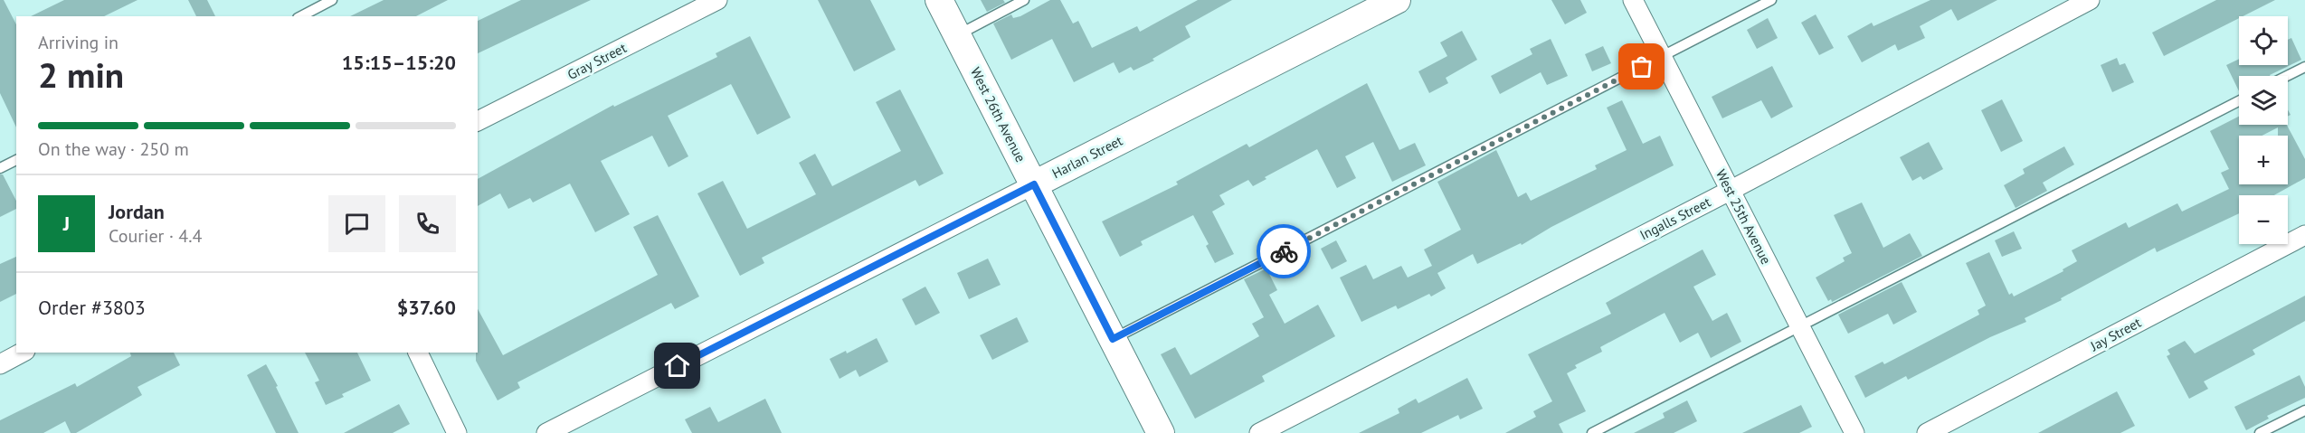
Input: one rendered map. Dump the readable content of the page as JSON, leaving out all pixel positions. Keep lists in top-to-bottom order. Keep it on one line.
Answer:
{"streets":{"street":["Gray Street","West 26th Avenue","Harlan Street","West 25th Avenue","Ingalls Street","Jay Street"]},"crossings":[["West 26th Avenue","Harlan Street"],["West 25th Avenue","Ingalls Street"]],"page":{"map_buttons":["+","−"],"heading":["2 min","Arriving in","15:15–15:20"],"panel":["Jordan","Courier · 4.4","Order #3803","$37.60"],"bar":"On the way · 250 m","round":"J"}}
